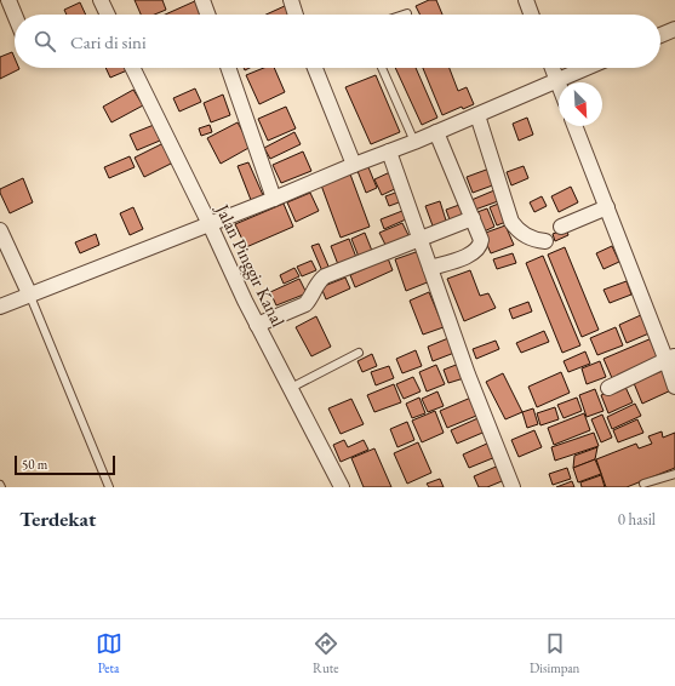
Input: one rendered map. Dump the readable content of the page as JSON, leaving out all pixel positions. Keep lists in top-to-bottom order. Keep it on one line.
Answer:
{"streets":{"street":["Jalan Pinggir Kanal"]},"scale_bar":"50 m","north":"bottom right","page":{"search":"Cari di sini","scale":"50 m","heading":["Terdekat","0 hasil"],"nav":["Peta","Rute","Disimpan"]}}
